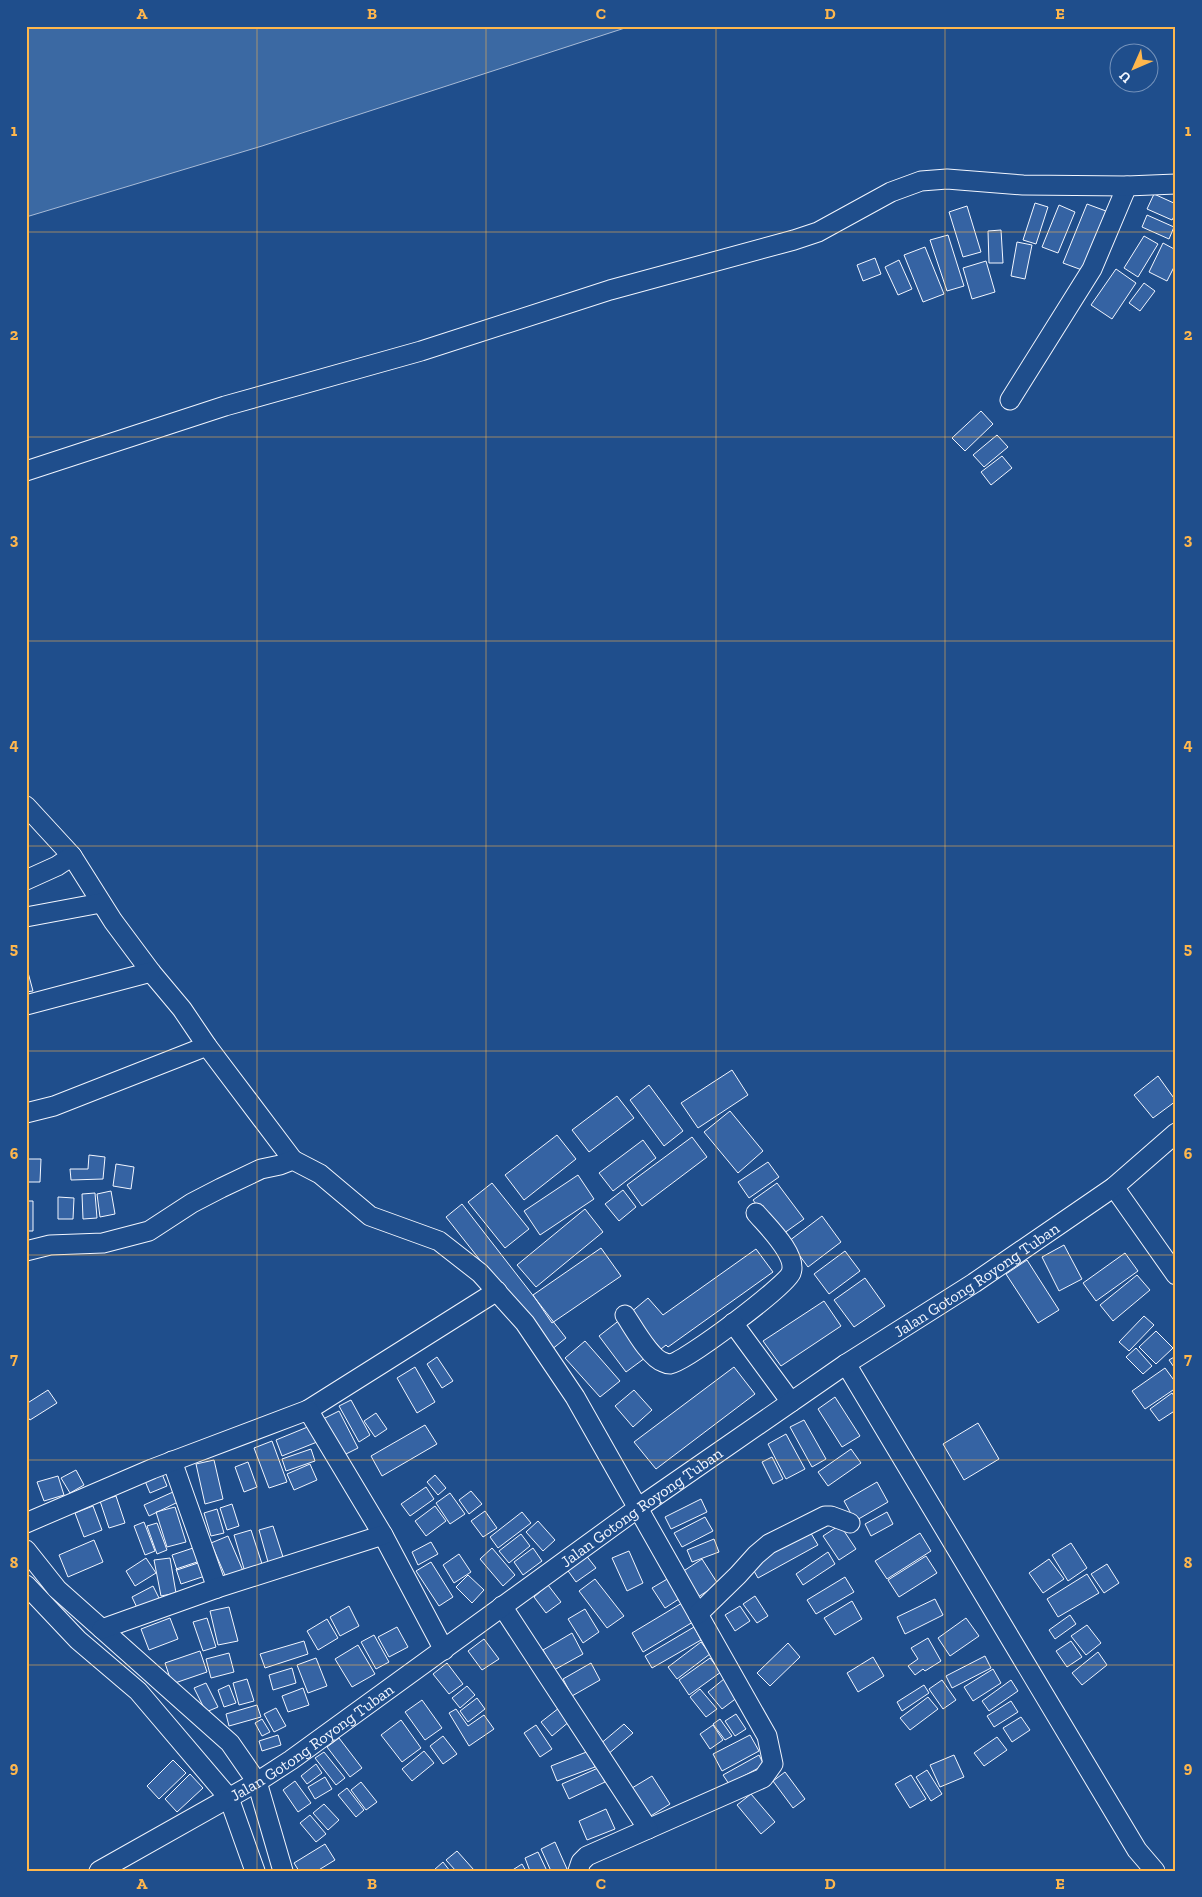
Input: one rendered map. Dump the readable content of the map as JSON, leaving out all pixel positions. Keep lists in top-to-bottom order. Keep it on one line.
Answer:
{"streets":{"street":["Jalan Gotong Royong Tuban"]},"north":"bottom left","grid":{"columns":["A","B","C","D","E"],"rows":["1","2","3","4","5","6","7","8","9"]}}
